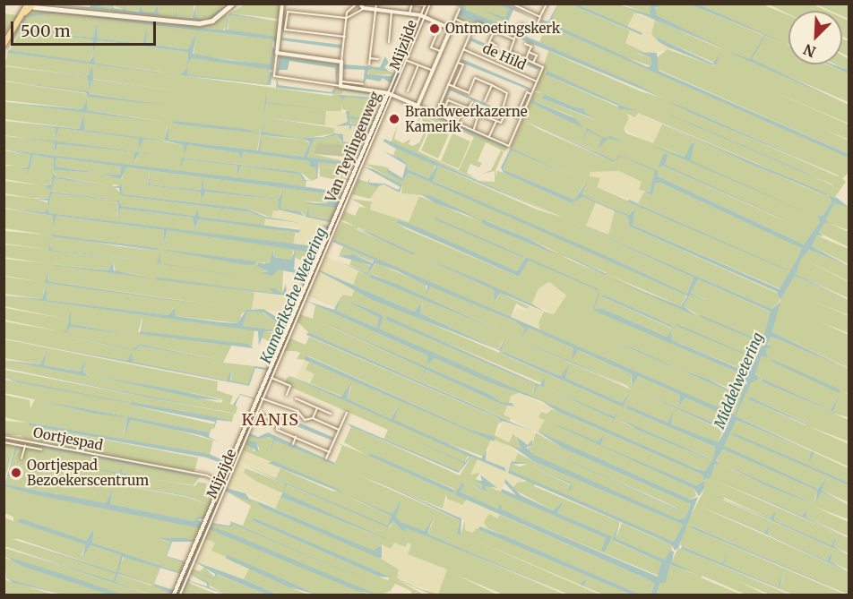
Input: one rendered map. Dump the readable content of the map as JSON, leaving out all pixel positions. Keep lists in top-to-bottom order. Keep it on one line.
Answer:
{"streets":{"street":["Mijzijde","de Hild","Van Teylingenweg","Oortjespad"]},"crossings":[["Mijzijde","Van Teylingenweg"],["Van Teylingenweg","Oortjespad"]],"districts":["KANIS"],"water":["Kameriksche Wetering","Middelwetering"],"places":["Ontmoetingskerk","Brandweerkazerne Kamerik","Oortjespad Bezoekerscentrum"],"scale_bar":"500 m","north":"bottom left"}
